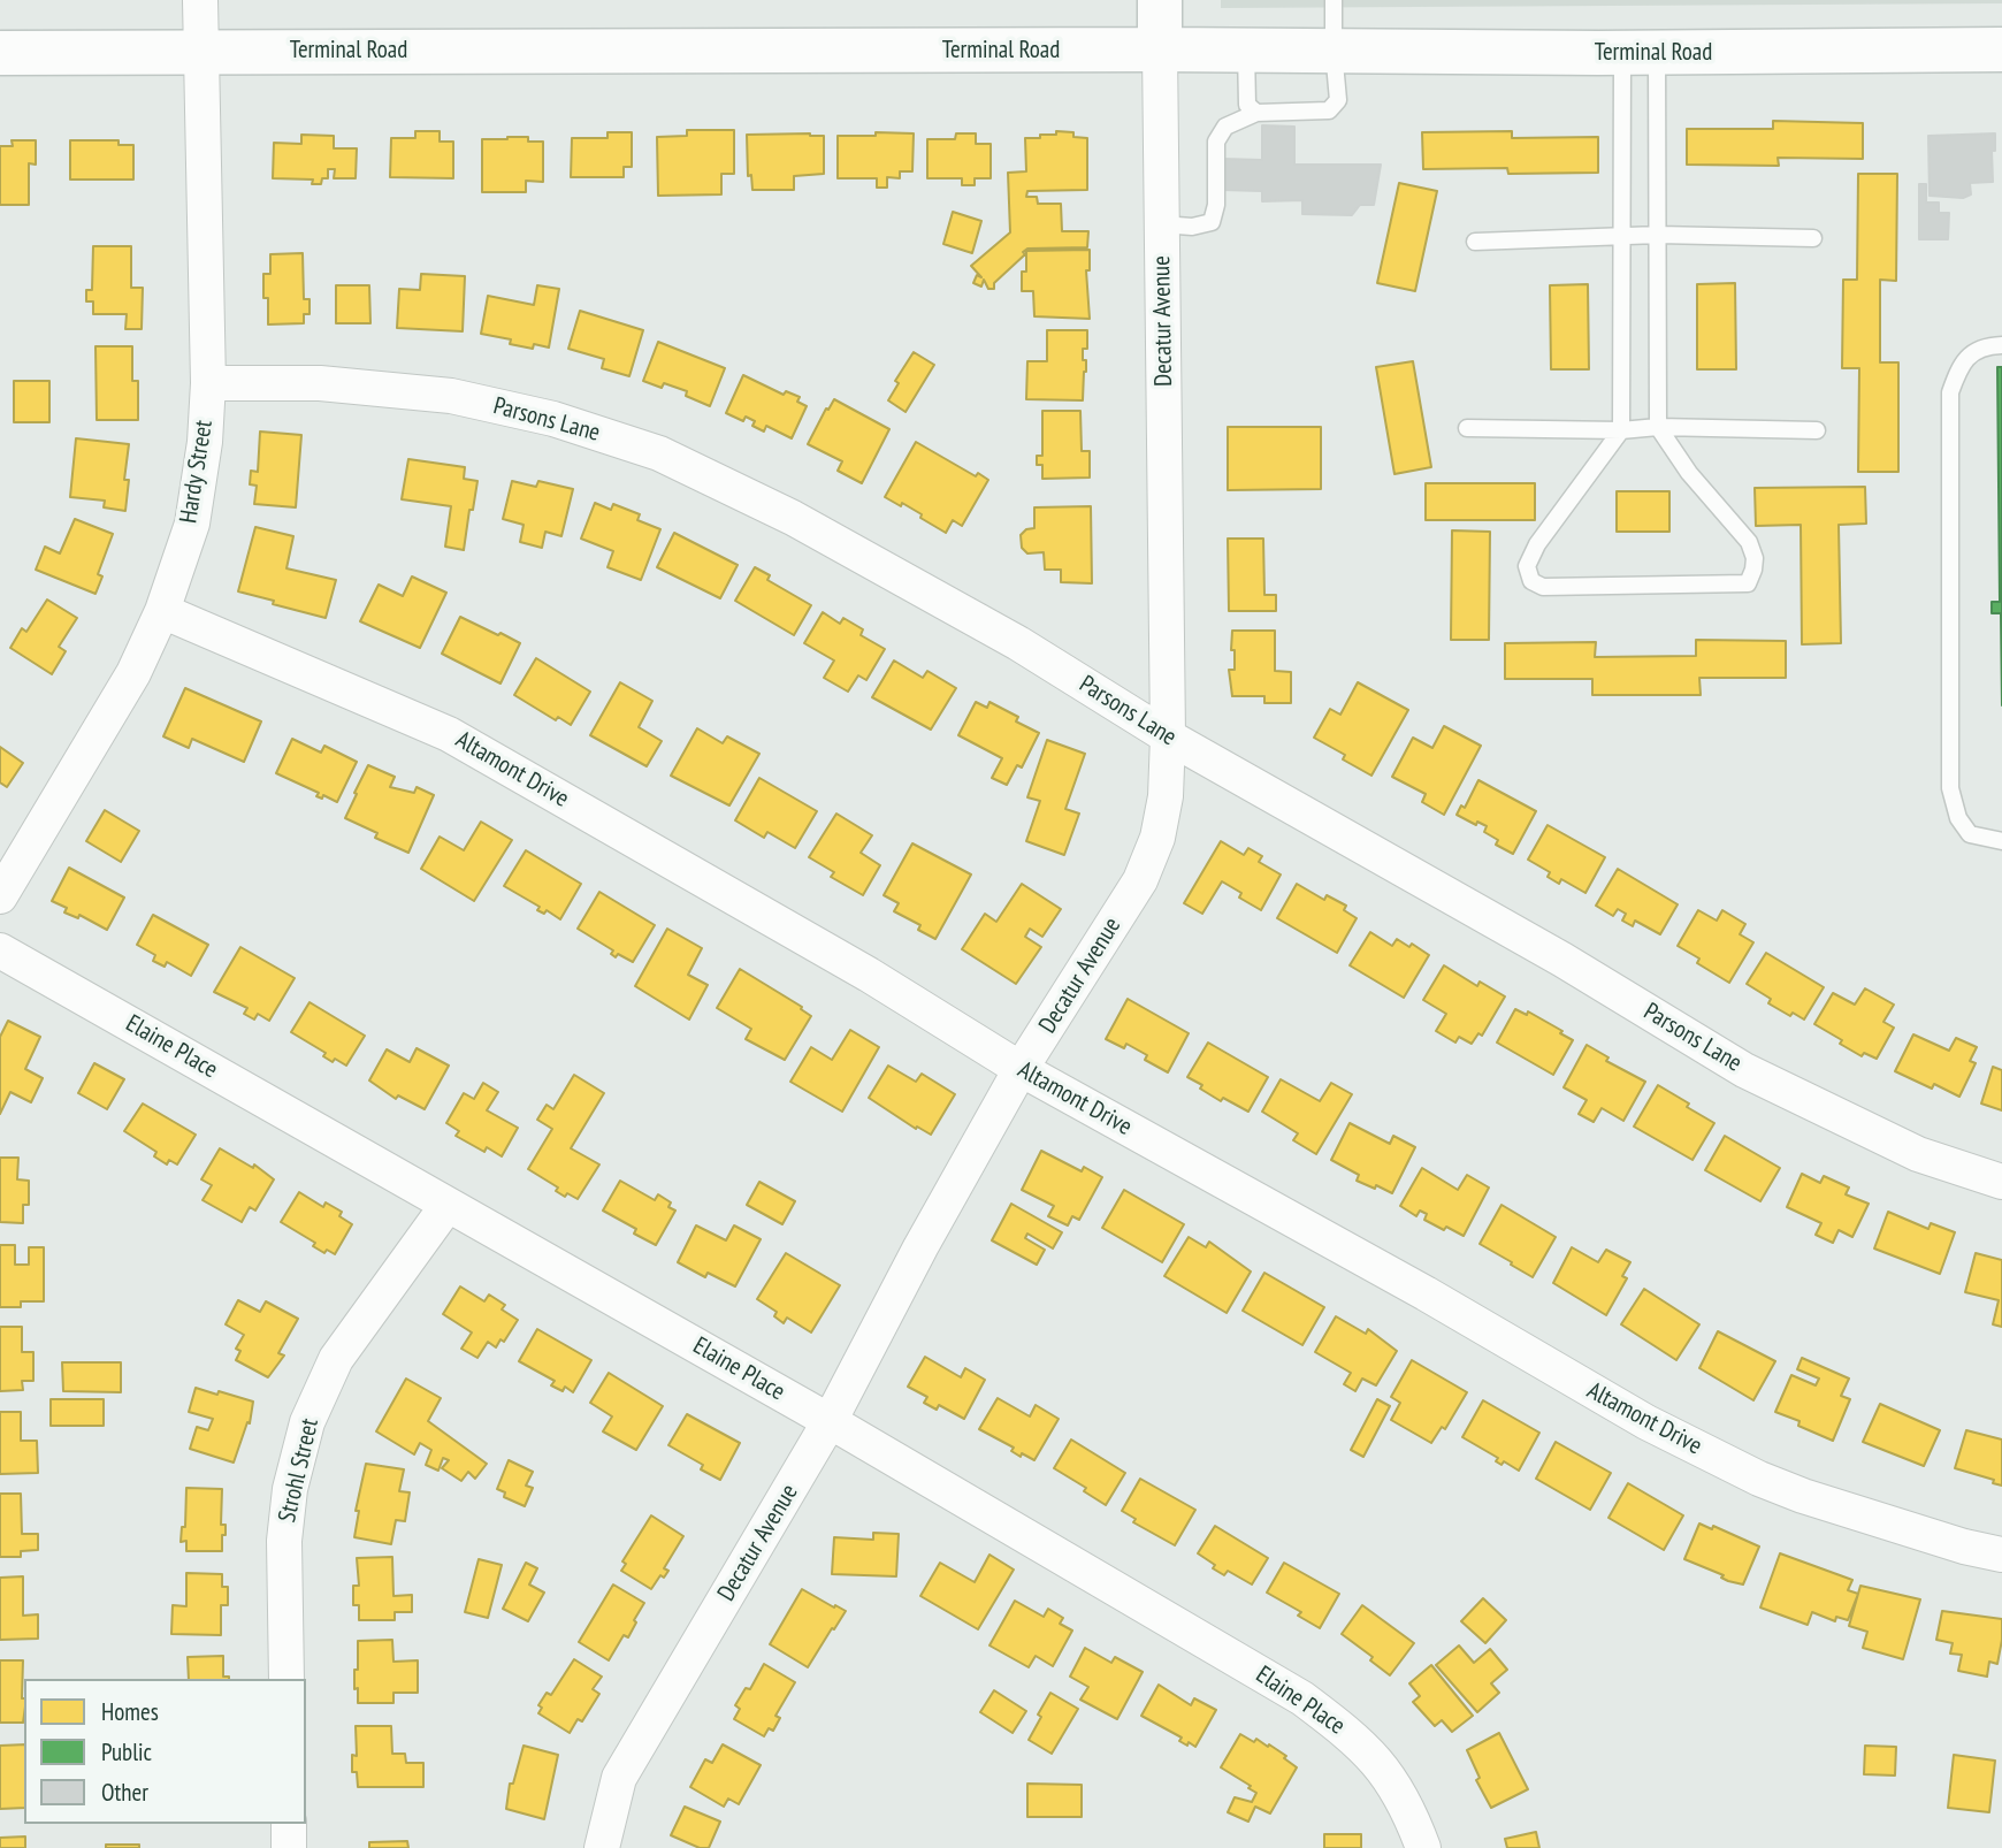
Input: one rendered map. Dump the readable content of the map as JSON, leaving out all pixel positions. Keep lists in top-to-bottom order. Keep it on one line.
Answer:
{"streets":{"main road":["Terminal Road","Decatur Avenue"],"street":["Parsons Lane","Hardy Street","Altamont Drive","Elaine Place","Strohl Street"]},"crossings":[["Terminal Road","Decatur Avenue"],["Terminal Road","Hardy Street"],["Decatur Avenue","Parsons Lane"],["Decatur Avenue","Altamont Drive"],["Decatur Avenue","Elaine Place"],["Parsons Lane","Hardy Street"],["Hardy Street","Altamont Drive"],["Elaine Place","Strohl Street"]],"legend":["Homes","Public","Other"]}
